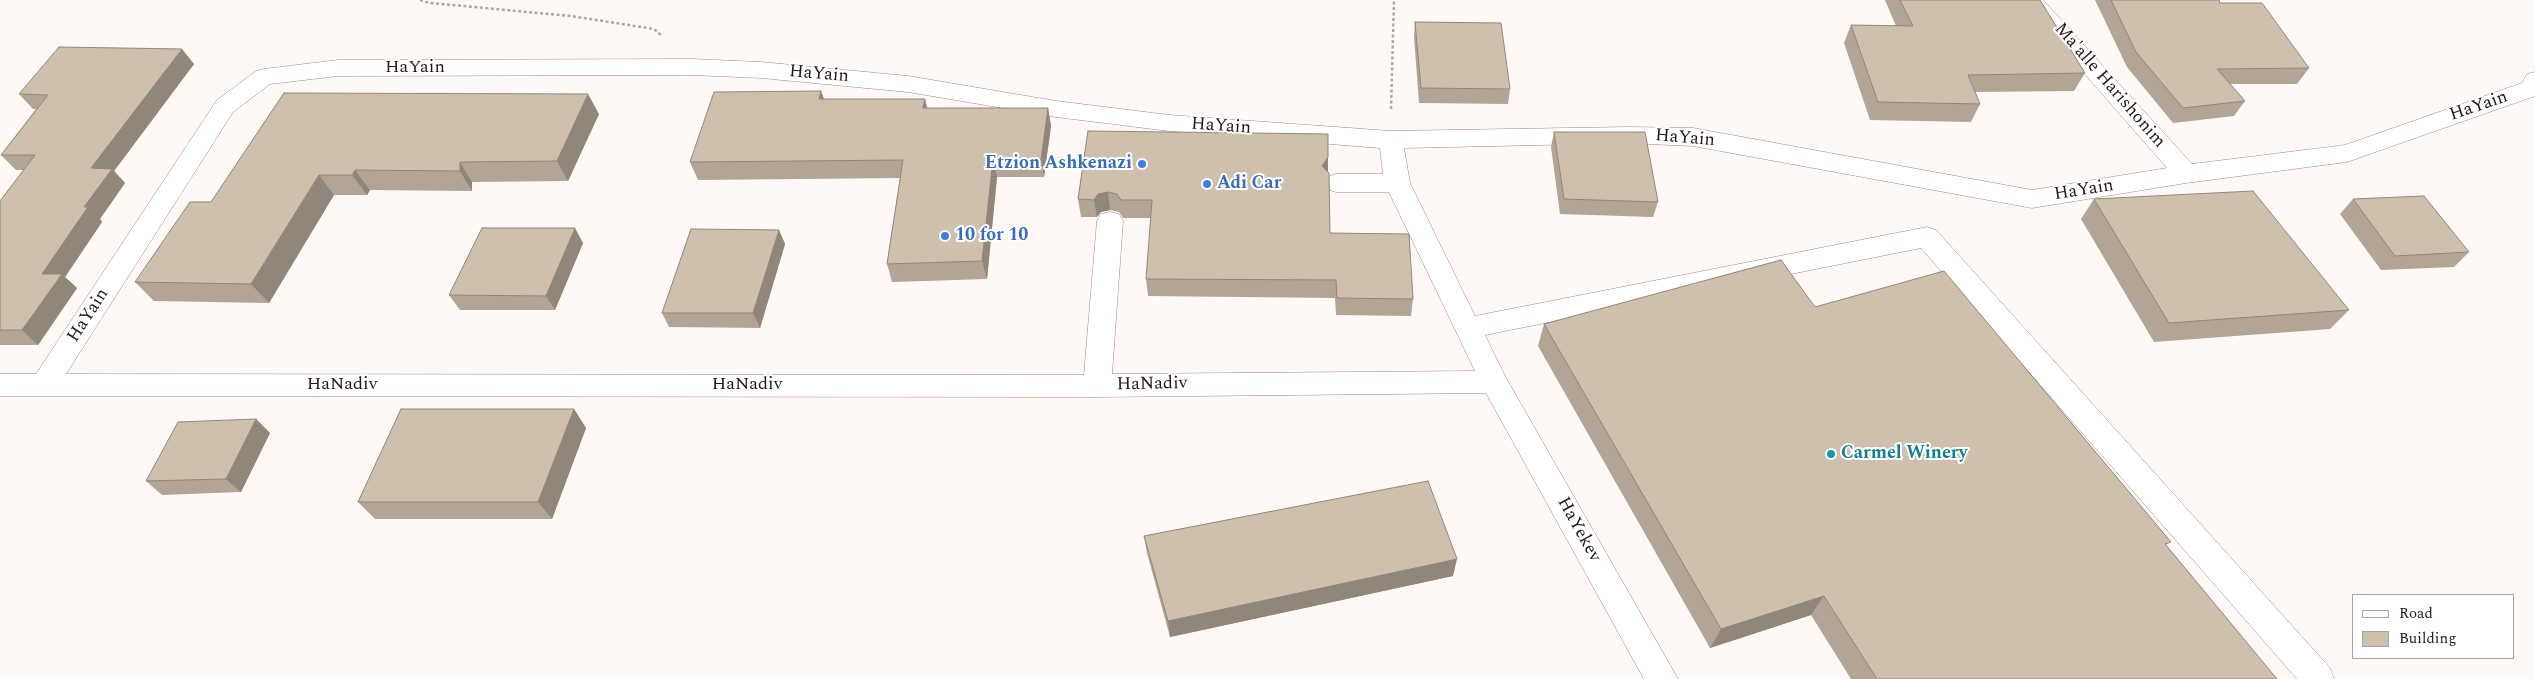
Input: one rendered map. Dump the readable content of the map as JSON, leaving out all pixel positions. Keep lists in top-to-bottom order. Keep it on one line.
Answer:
{"streets":{"street":["HaYain","Ma'alle Harishonim","HaNadiv","HaYekev"]},"crossings":[["HaYain","Ma'alle Harishonim"],["HaYain","HaNadiv"],["HaYain","HaYekev"],["HaNadiv","HaYekev"]],"places":["Etzion Ashkenazi","Adi Car","10 for 10","Carmel Winery"],"legend":["Road","Building"]}
